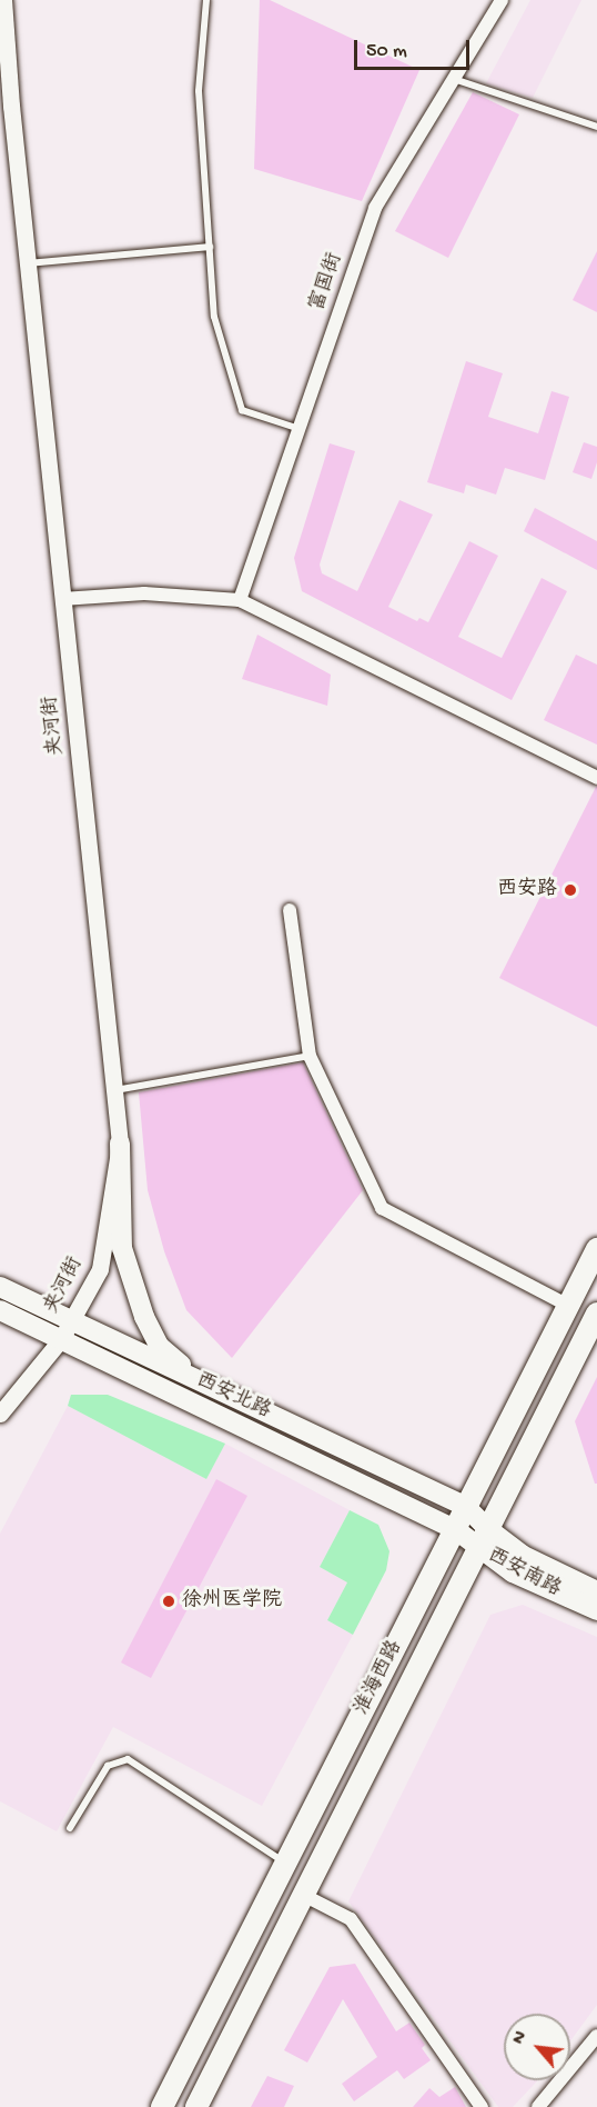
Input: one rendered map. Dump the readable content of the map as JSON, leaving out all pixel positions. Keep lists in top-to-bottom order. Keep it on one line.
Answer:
{"streets":{"main road":["西安北路","西安南路","淮海西路"],"street":["富国街","夹河街"]},"crossings":[["夹河街","西安北路"],["西安北路","西安南路"],["西安北路","淮海西路"],["西安南路","淮海西路"]],"places":["西安路","徐州医学院"],"scale_bar":"50 m","north":"top left"}
